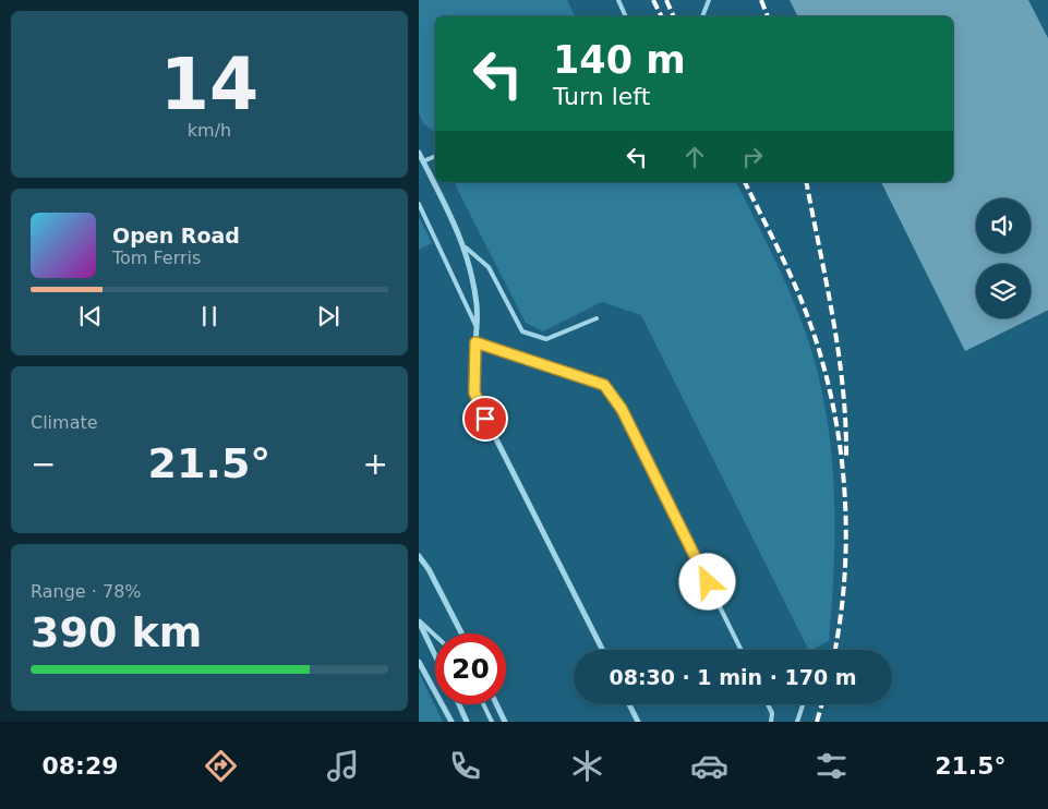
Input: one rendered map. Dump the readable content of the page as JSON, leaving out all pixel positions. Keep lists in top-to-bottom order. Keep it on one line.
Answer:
{"page":{"tile":[["14","km/h"],"Climate",["Range · 78%","390 km"]],"turn":["140 m","Turn left"],"song":["Open Road","Tom Ferris"],"heat":["−","21.5°","+"],"limit":"20","trip":"08:30 · 1 min · 170 m","tabs":["08:29","21.5°"]}}
